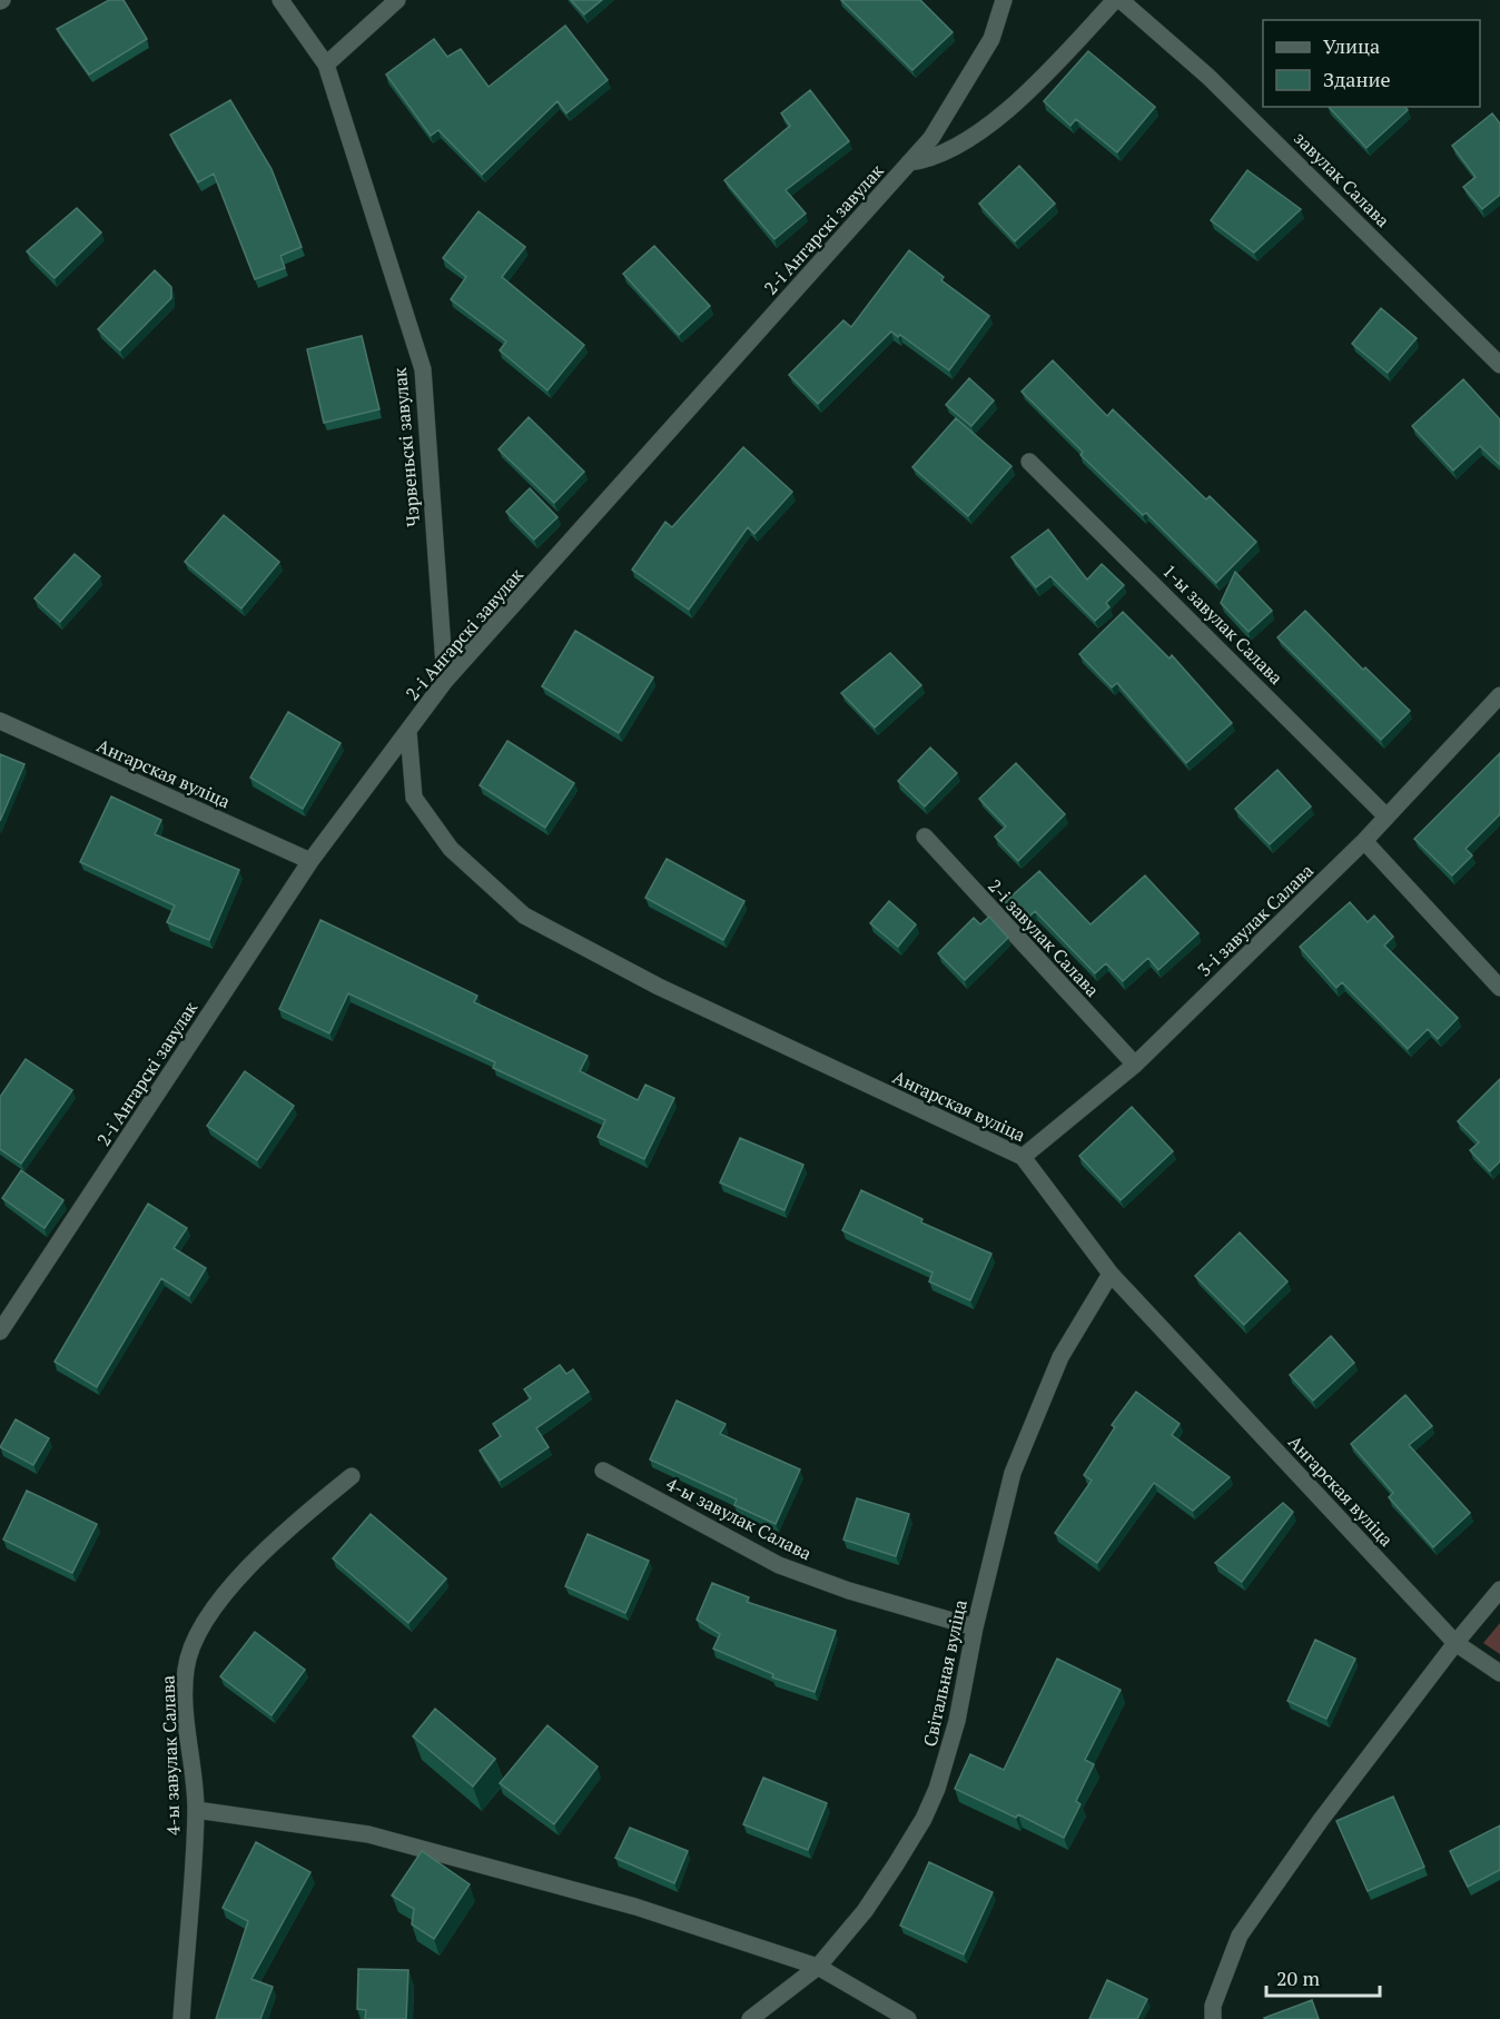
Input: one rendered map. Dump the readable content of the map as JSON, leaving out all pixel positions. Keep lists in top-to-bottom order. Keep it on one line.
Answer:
{"streets":{"street":["завулак Салава","2-і Ангарскі завулак","Чэрвеньскі завулак","1-ы завулак Салава","Ангарская вуліца","3-і завулак Салава","2-і завулак Салава","4-ы завулак Салава","Світальная вуліца"]},"crossings":[["2-і Ангарскі завулак","Чэрвеньскі завулак"],["2-і Ангарскі завулак","Ангарская вуліца"],["1-ы завулак Салава","3-і завулак Салава"],["Ангарская вуліца","3-і завулак Салава"],["Ангарская вуліца","Світальная вуліца"],["3-і завулак Салава","2-і завулак Салава"],["4-ы завулак Салава","Світальная вуліца"]],"legend":["Улица","Здание"],"scale_bar":"20 m"}
